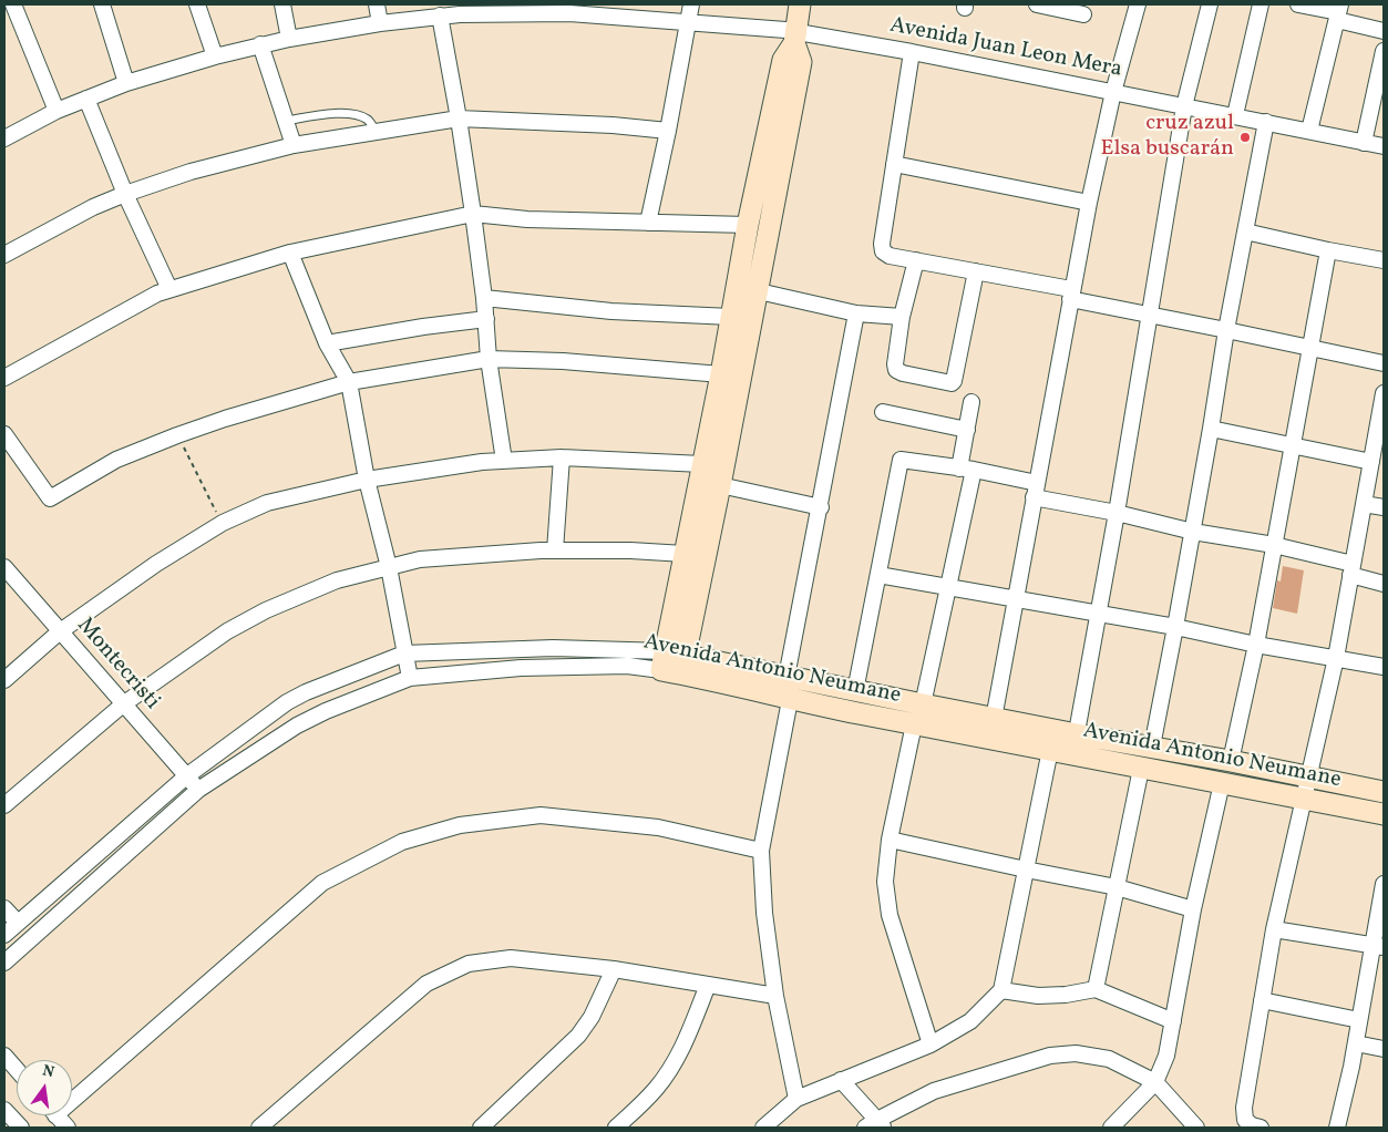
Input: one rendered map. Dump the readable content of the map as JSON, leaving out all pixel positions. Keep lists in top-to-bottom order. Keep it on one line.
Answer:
{"streets":{"street":["Avenida Juan Leon Mera","Montecristi","Avenida Antonio Neumane"]},"crossings":[["Montecristi","Avenida Antonio Neumane"]],"places":["cruz azul Elsa buscarán"],"north":"top"}
